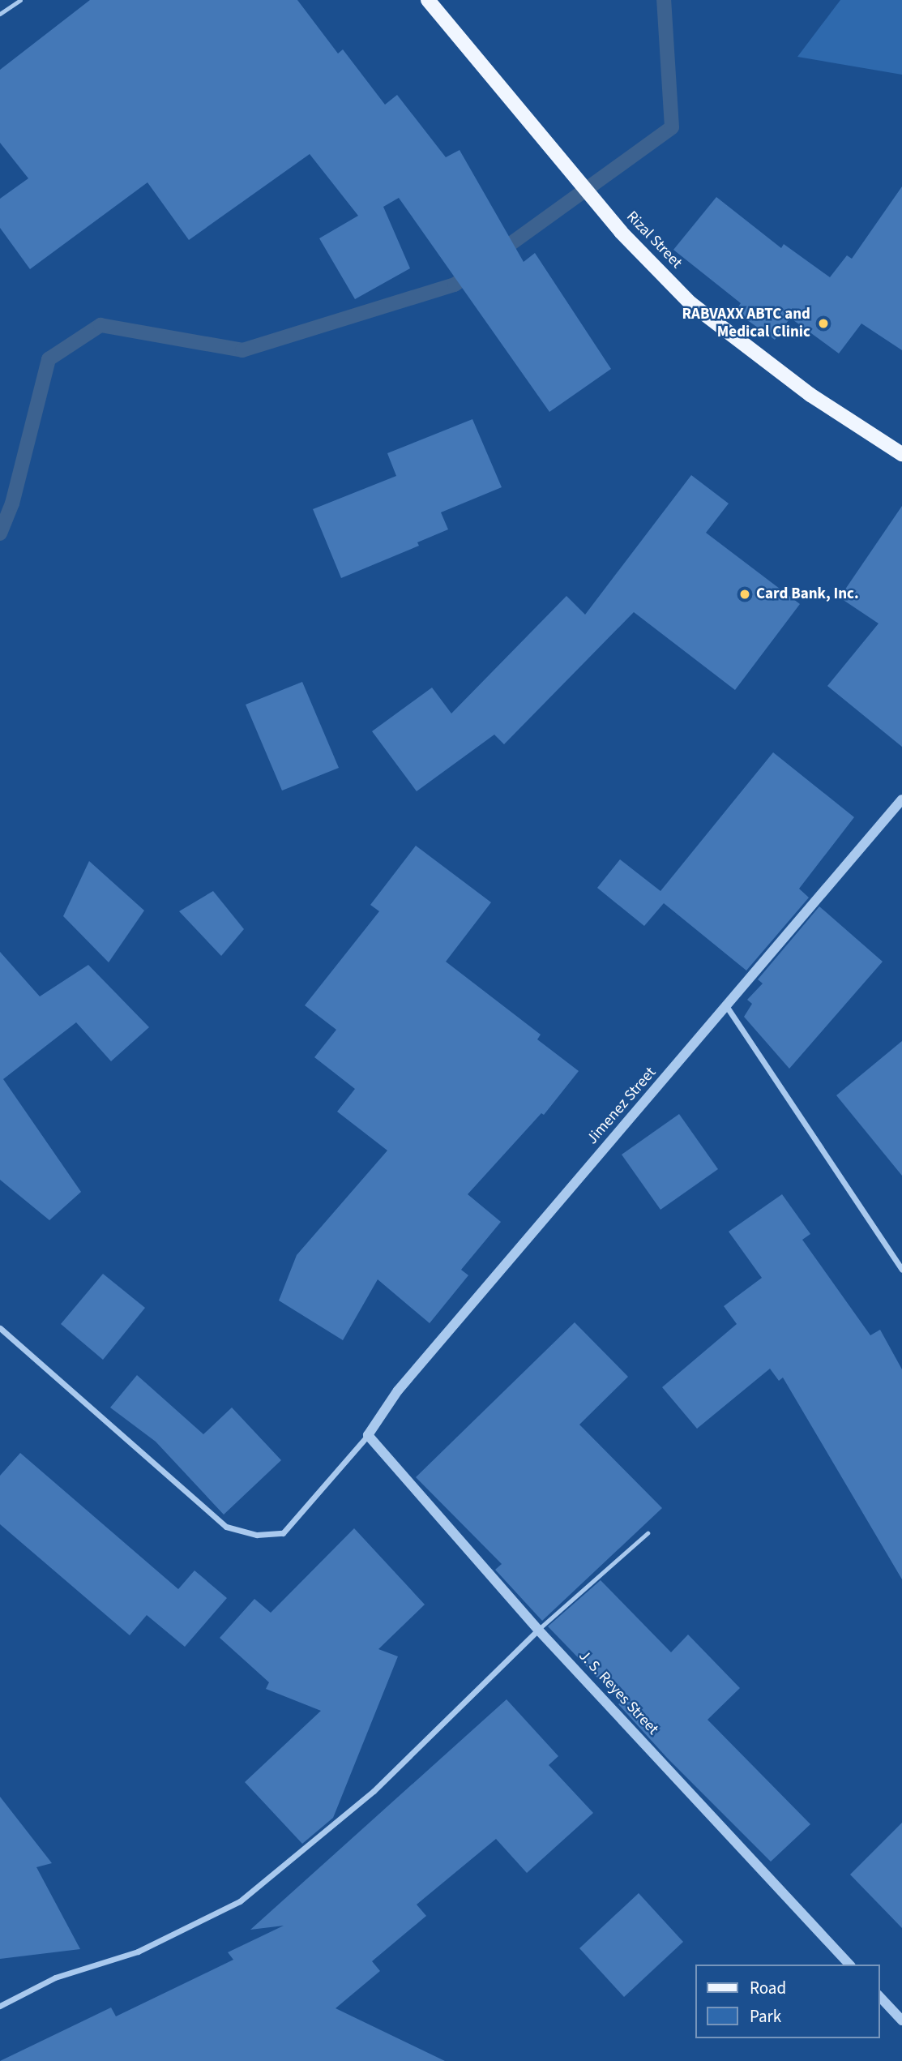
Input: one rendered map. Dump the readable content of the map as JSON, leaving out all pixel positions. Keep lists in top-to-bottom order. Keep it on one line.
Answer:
{"streets":{"main road":["Rizal Street"],"street":["Jimenez Street","J. S. Reyes Street"]},"crossings":[["Jimenez Street","J. S. Reyes Street"]],"places":["RABVAXX ABTC and Medical Clinic","Card Bank, Inc."],"legend":["Road","Park"]}
